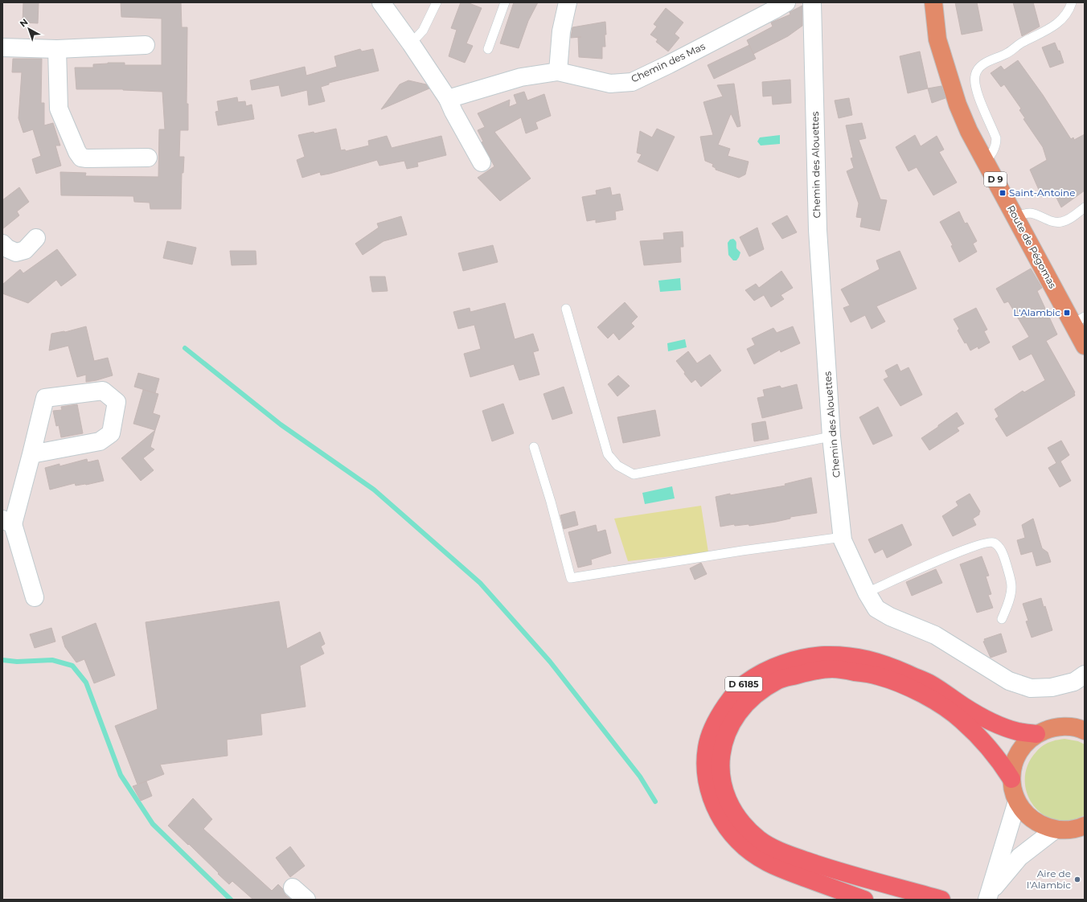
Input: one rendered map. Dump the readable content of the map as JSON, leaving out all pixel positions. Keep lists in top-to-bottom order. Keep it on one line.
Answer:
{"streets":{"highway":["D 6185"],"main road":["D 9","Route de Pégomas"],"street":["Chemin des Mas","Chemin des Alouettes"]},"places":{"transit":["Saint-Antoine","L'Alambic"],"other":["Aire de l'Alambic"]},"north":"top left"}
